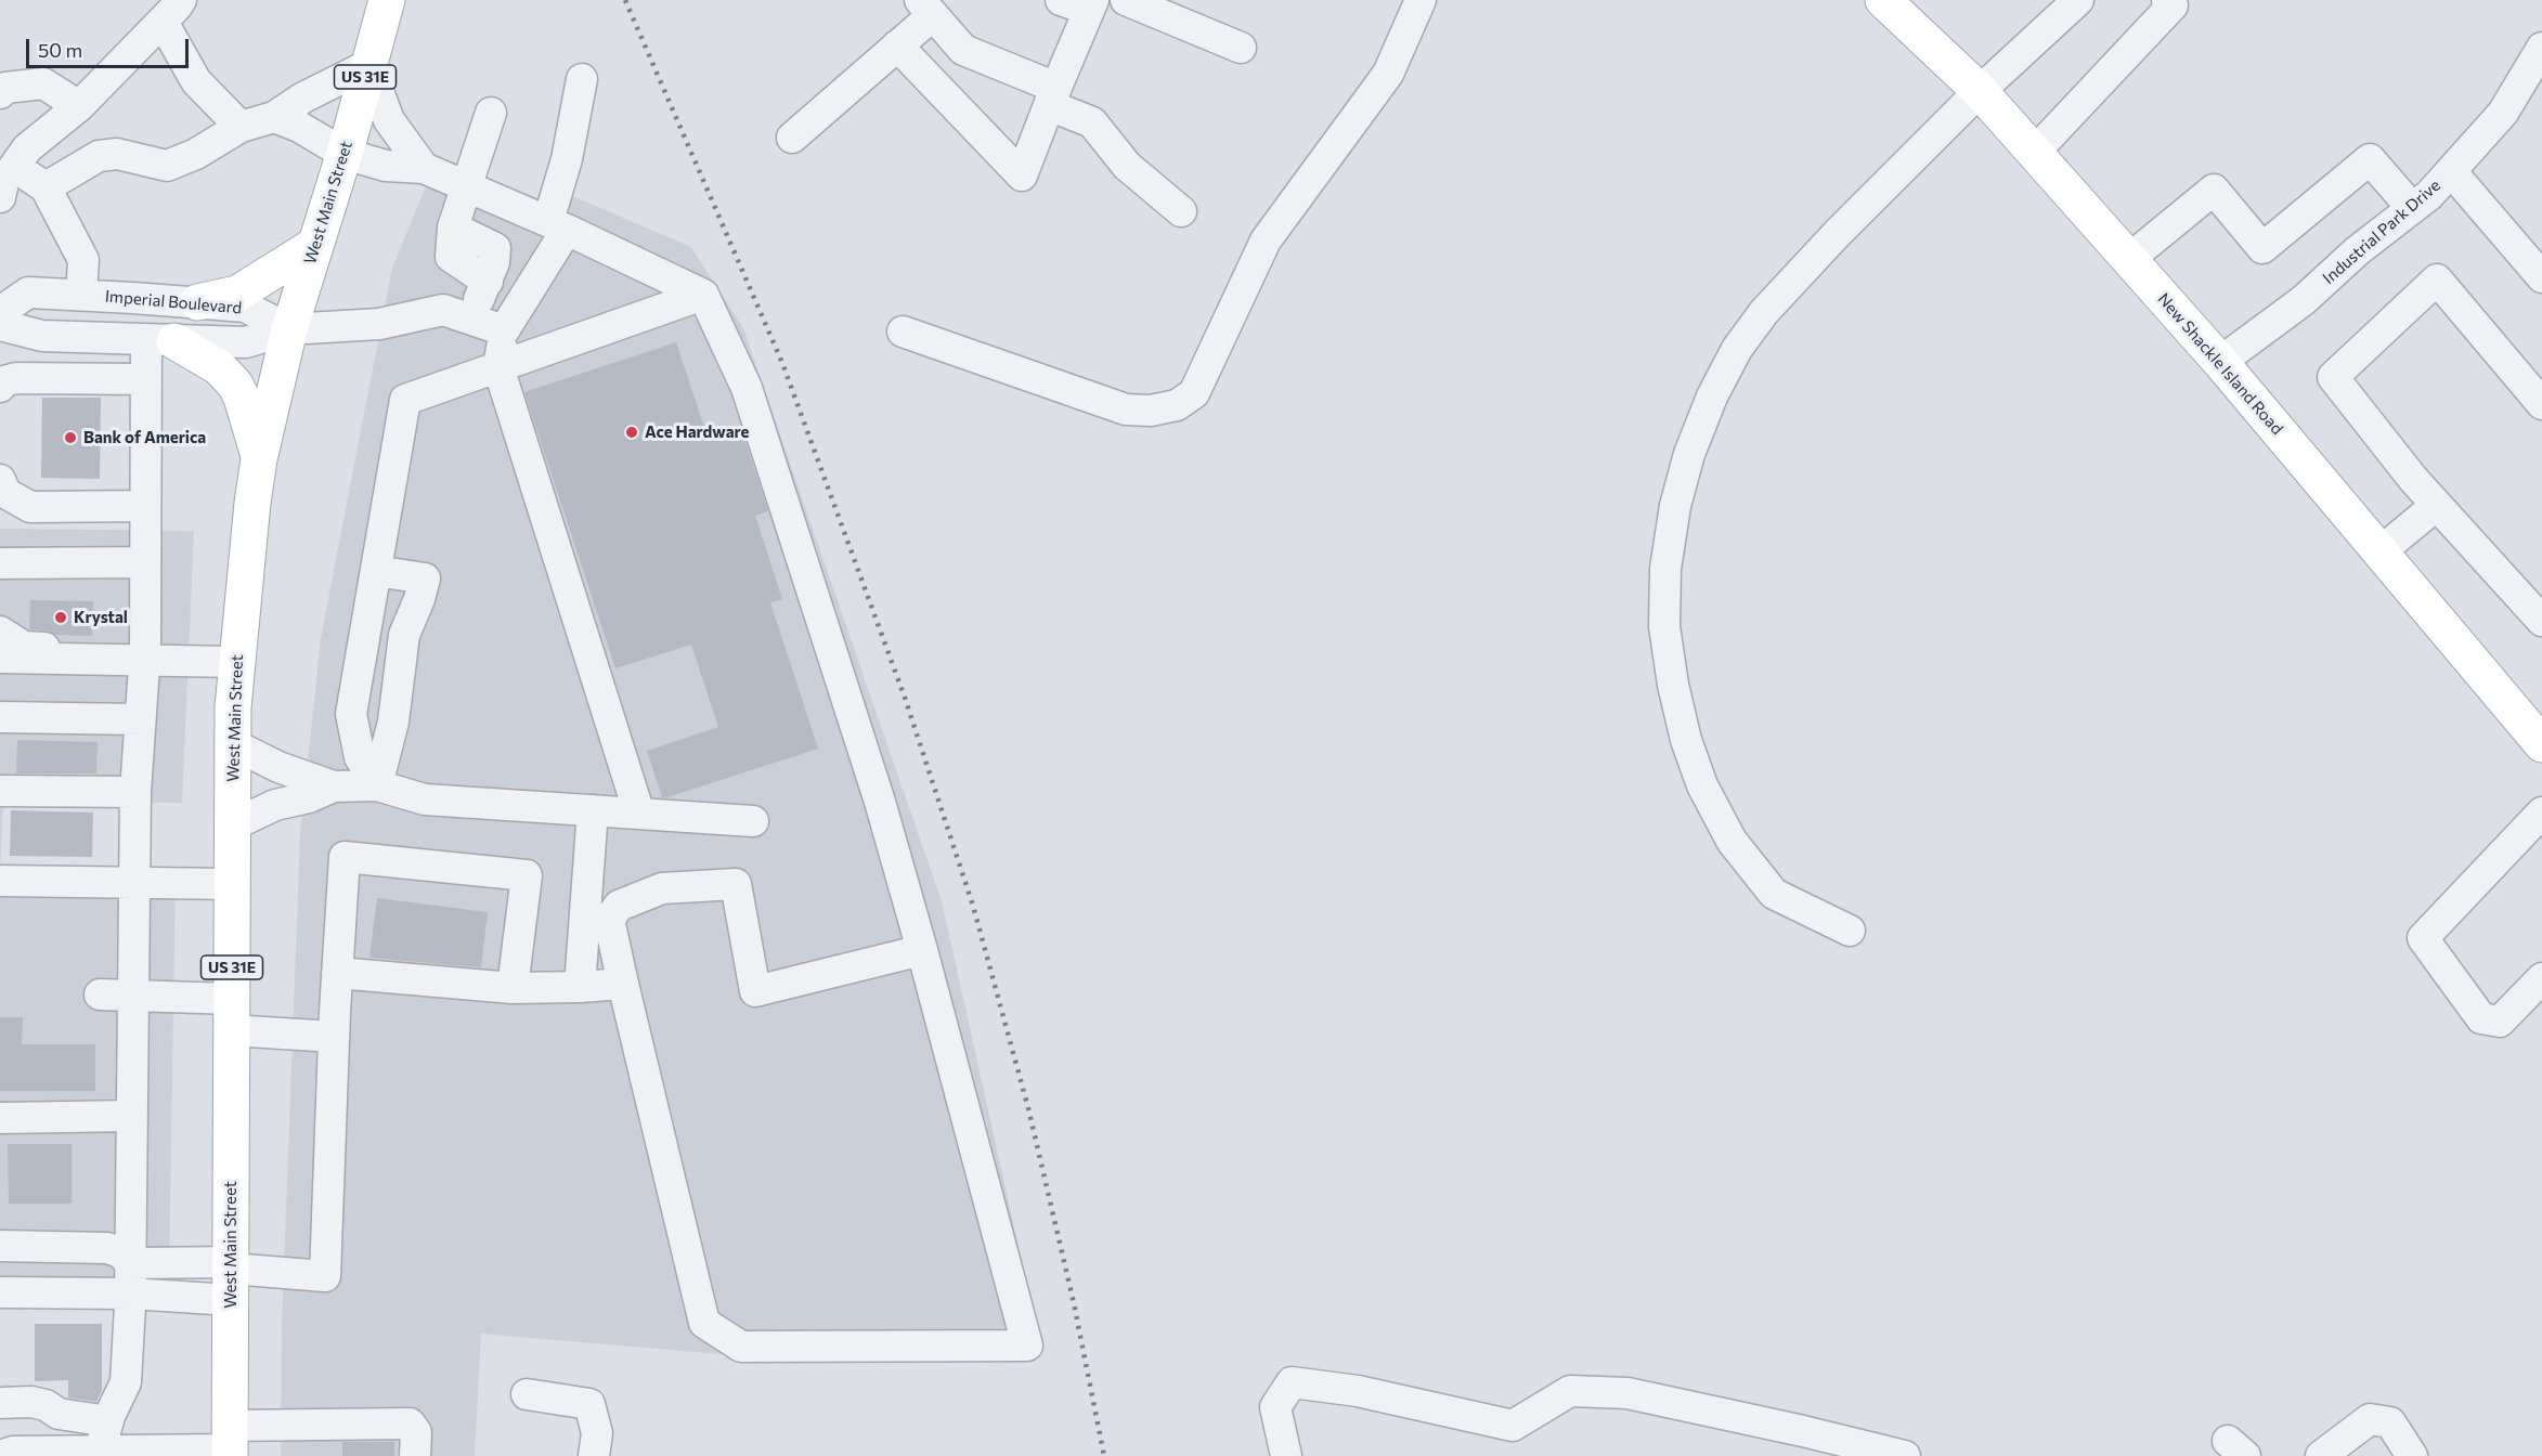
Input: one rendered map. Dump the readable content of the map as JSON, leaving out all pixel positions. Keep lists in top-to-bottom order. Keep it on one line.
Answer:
{"streets":{"main road":["US 31E","West Main Street","New Shackle Island Road"],"street":["Industrial Park Drive","Imperial Boulevard"]},"crossings":[["West Main Street","Imperial Boulevard"],["Industrial Park Drive","New Shackle Island Road"]],"places":["Ace Hardware","Bank of America","Krystal"],"scale_bar":"50 m"}
